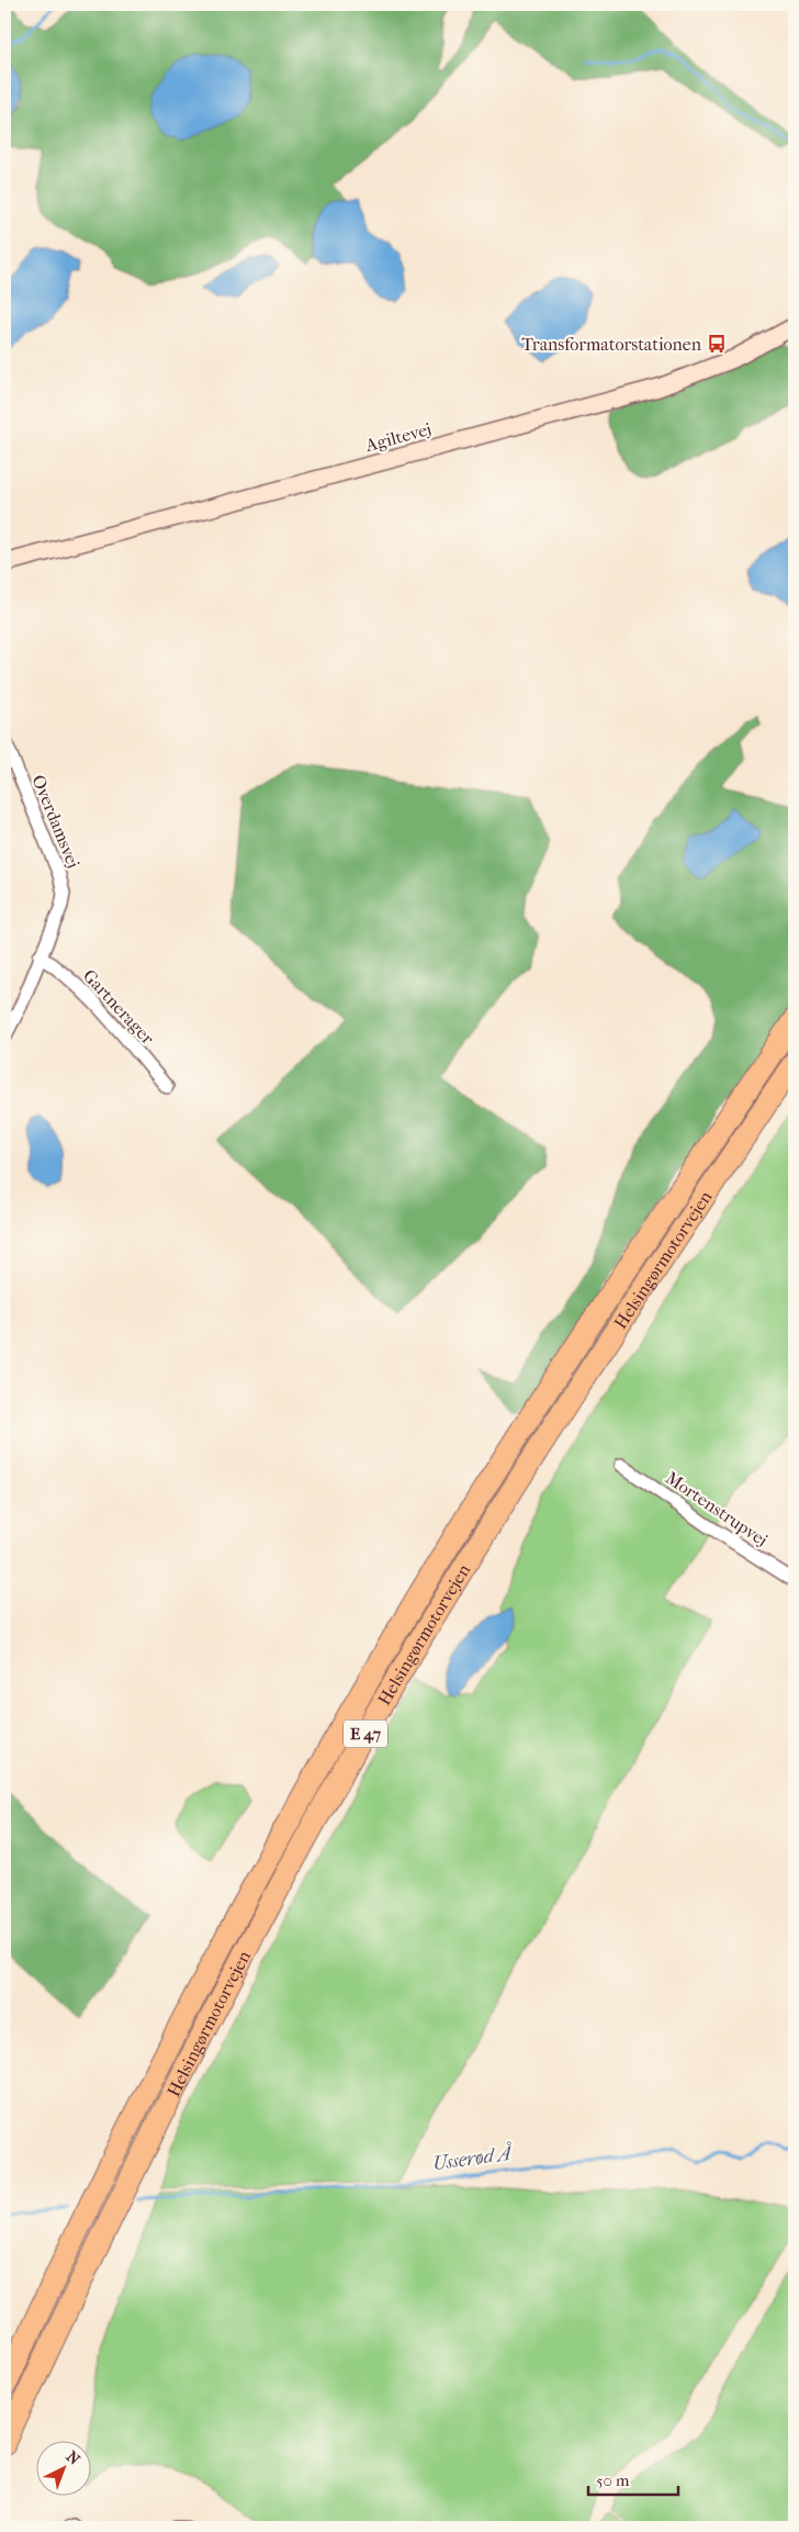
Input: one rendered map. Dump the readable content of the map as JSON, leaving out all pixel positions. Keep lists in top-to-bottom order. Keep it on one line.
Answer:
{"streets":{"highway":["Helsingørmotorvejen","E 47"],"street":["Agiltevej","Overdamsvej","Gartnerager","Mortenstrupvej"]},"crossings":[["Overdamsvej","Gartnerager"]],"water":["Usserød Å"],"places":{"bus stop":["Transformatorstationen"]},"scale_bar":"50 m","north":"top right"}
